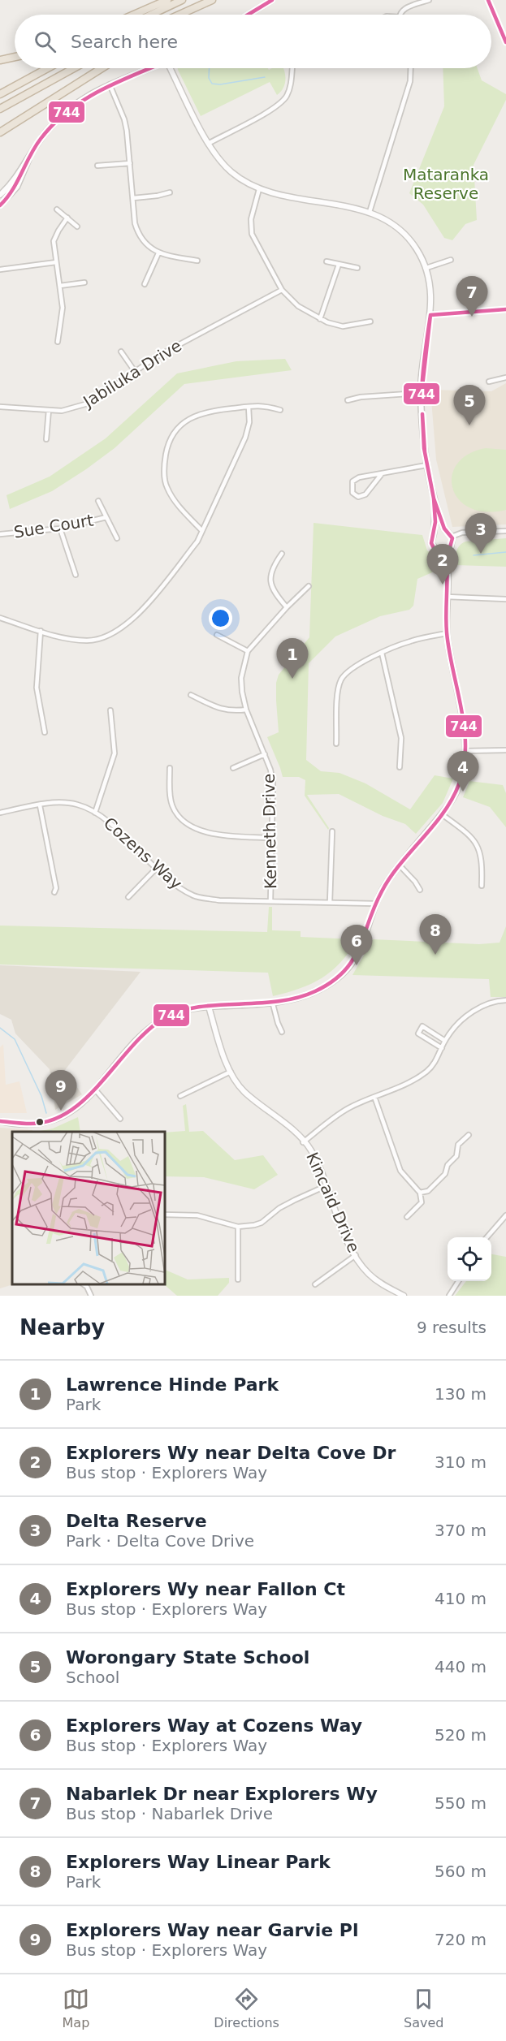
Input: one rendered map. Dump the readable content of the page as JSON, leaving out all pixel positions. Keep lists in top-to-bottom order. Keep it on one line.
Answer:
{"streets":{"street":["Jabiluka Drive","Sue Court","Kenneth Drive","Cozens Way","Kincaid Drive"]},"crossings":[["Kenneth Drive","Cozens Way"]],"parks":["Mataranka Reserve"],"lines":["transit line 744"],"page":{"search":"Search here","pins":["7","5","3","2","1","4","8","6","9"],"heading":["Nearby","9 results"],"list":[{"mark":"1","name":"Lawrence Hinde Park","note":"Park","value":"130 m"},{"mark":"2","name":"Explorers Wy near Delta Cove Dr","note":"Bus stop · Explorers Way","value":"310 m"},{"mark":"3","name":"Delta Reserve","note":"Park · Delta Cove Drive","value":"370 m"},{"mark":"4","name":"Explorers Wy near Fallon Ct","note":"Bus stop · Explorers Way","value":"410 m"},{"mark":"5","name":"Worongary State School","note":"School","value":"440 m"},{"mark":"6","name":"Explorers Way at Cozens Way","note":"Bus stop · Explorers Way","value":"520 m"},{"mark":"7","name":"Nabarlek Dr near Explorers Wy","note":"Bus stop · Nabarlek Drive","value":"550 m"},{"mark":"8","name":"Explorers Way Linear Park","note":"Park","value":"560 m"},{"mark":"9","name":"Explorers Way near Garvie Pl","note":"Bus stop · Explorers Way","value":"720 m"}],"nav":["Map","Directions","Saved"]}}
